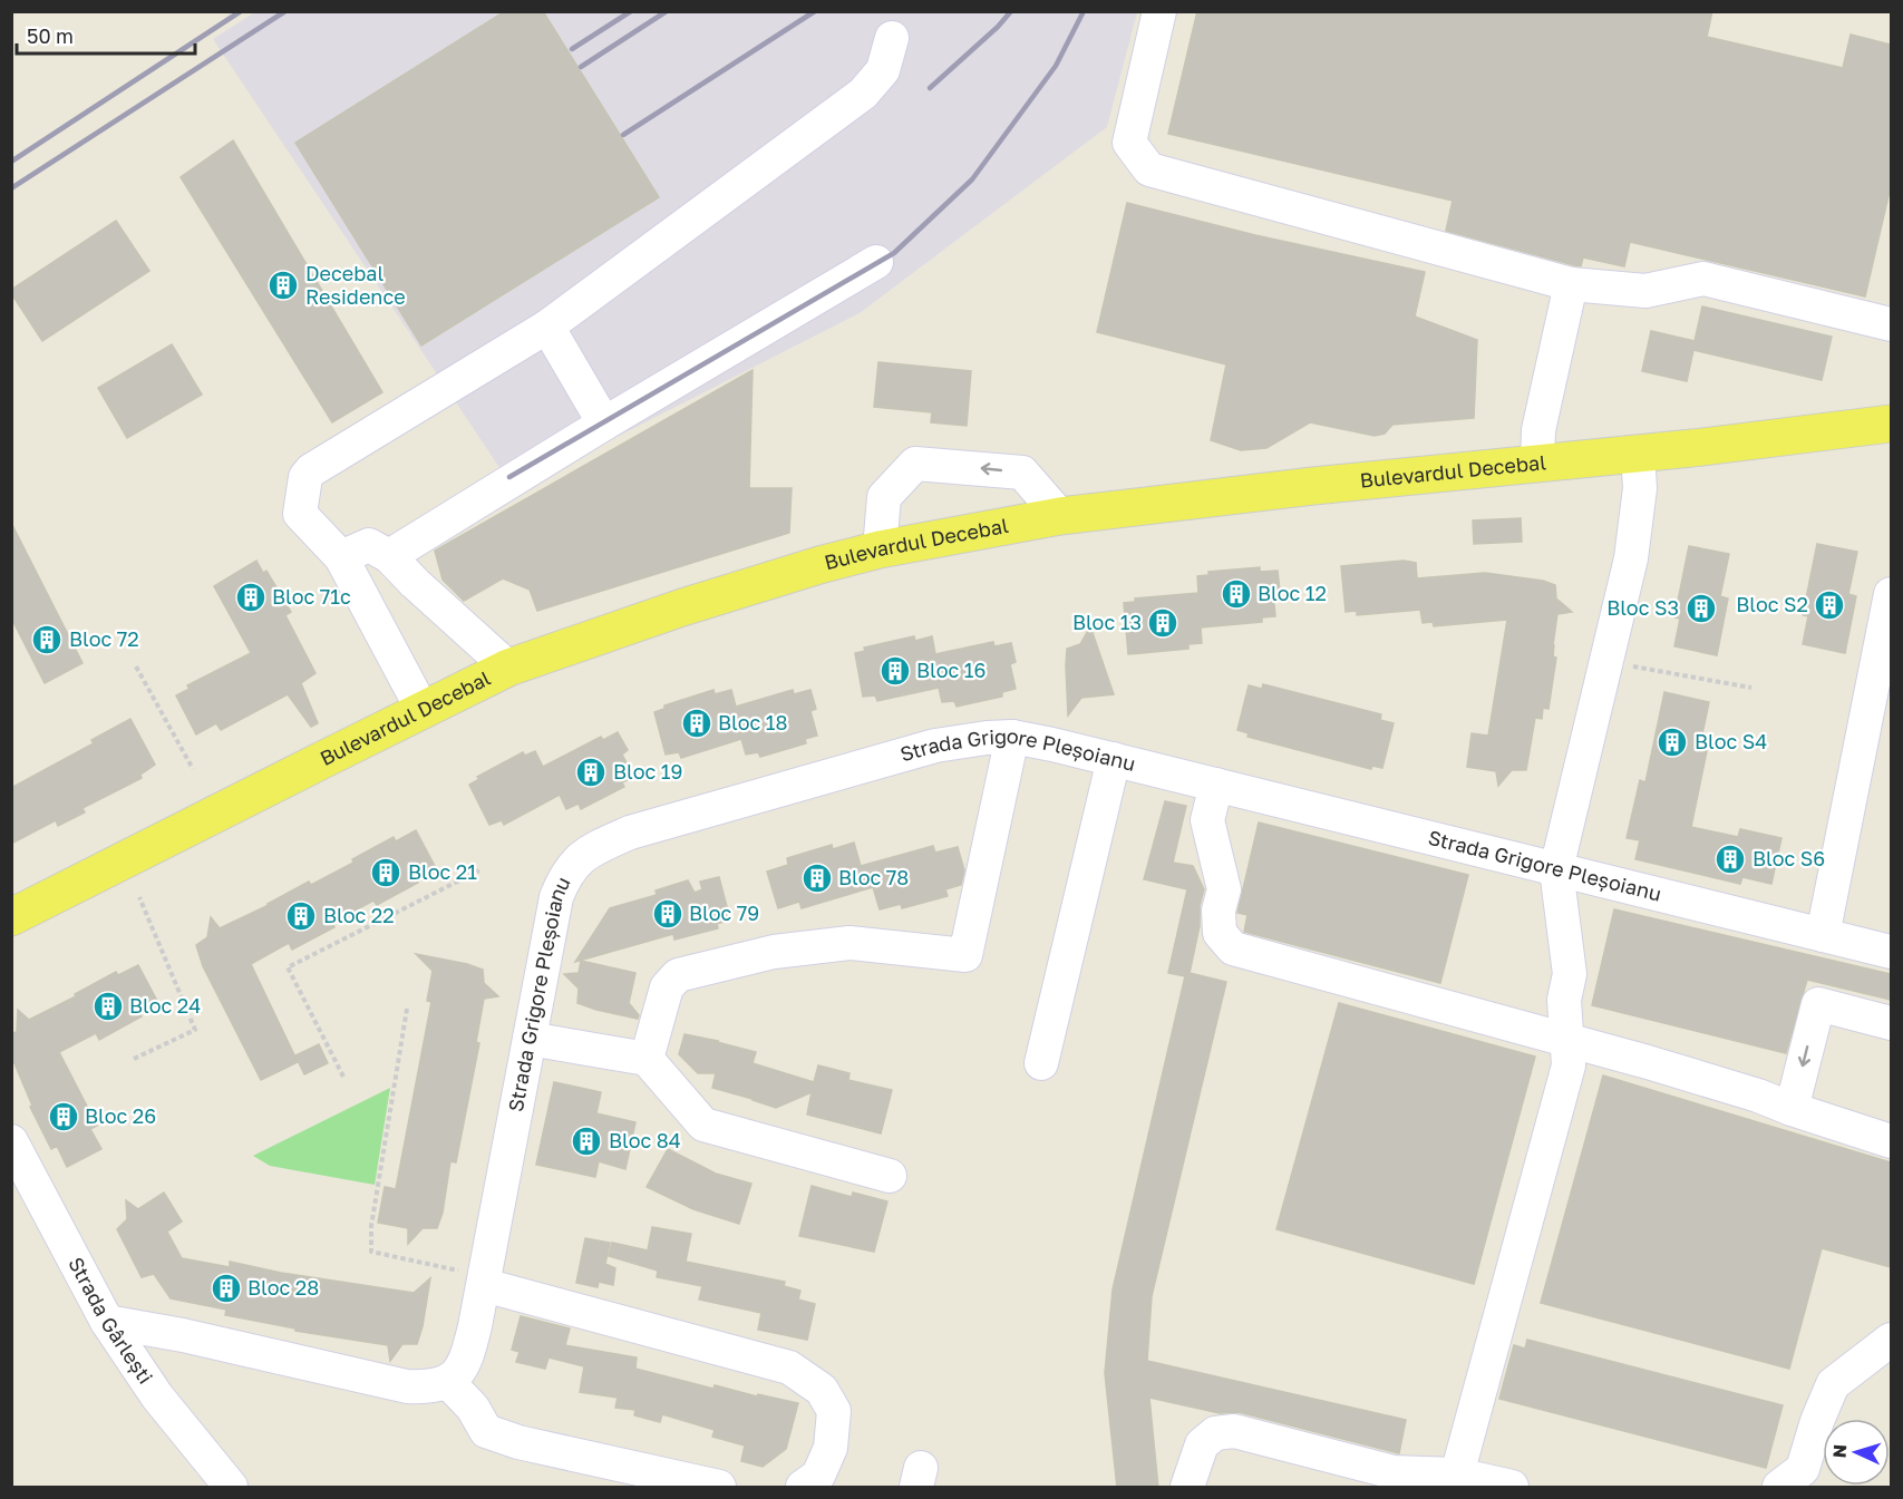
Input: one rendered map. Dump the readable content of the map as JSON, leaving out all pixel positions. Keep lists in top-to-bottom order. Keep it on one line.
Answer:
{"streets":{"main road":["Bulevardul Decebal"],"street":["Strada Grigore Pleșoianu","Strada Gârlești"]},"places":{"building":["Decebal Residence","Bloc 12","Bloc 71c","Bloc S2","Bloc S3","Bloc 13","Bloc 72","Bloc 16","Bloc 18","Bloc S4","Bloc 19","Bloc S6","Bloc 21","Bloc 78","Bloc 79","Bloc 22","Bloc 24","Bloc 26","Bloc 84","Bloc 28"]},"scale_bar":"50 m","north":"left"}
